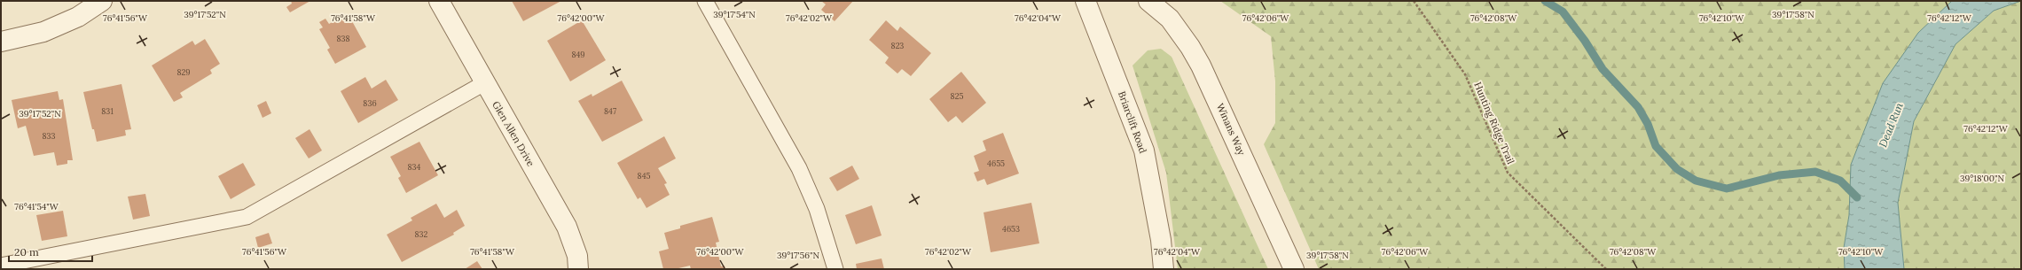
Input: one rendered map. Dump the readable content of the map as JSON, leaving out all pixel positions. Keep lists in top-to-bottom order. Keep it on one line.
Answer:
{"streets":{"street":["Briarclift Road","Winans Way","Glen Allen Drive"],"path":["Hunting Ridge Trail"]},"water":["Dead Run"],"house_numbers":["838","823","849","829","825","836","831","847","833","4655","834","845","4653","832"],"scale_bar":"20 m","coordinates":["39°17'52\"N","39°17'54\"N","39°17'58\"N","76°42'12\"W","76°41'56\"W","76°41'58\"W","76°42'00\"W","76°42'02\"W","76°42'04\"W","76°42'06\"W","76°42'08\"W","76°42'10\"W","39°18'00\"N","76°41'54\"W","39°17'56\"N"]}
